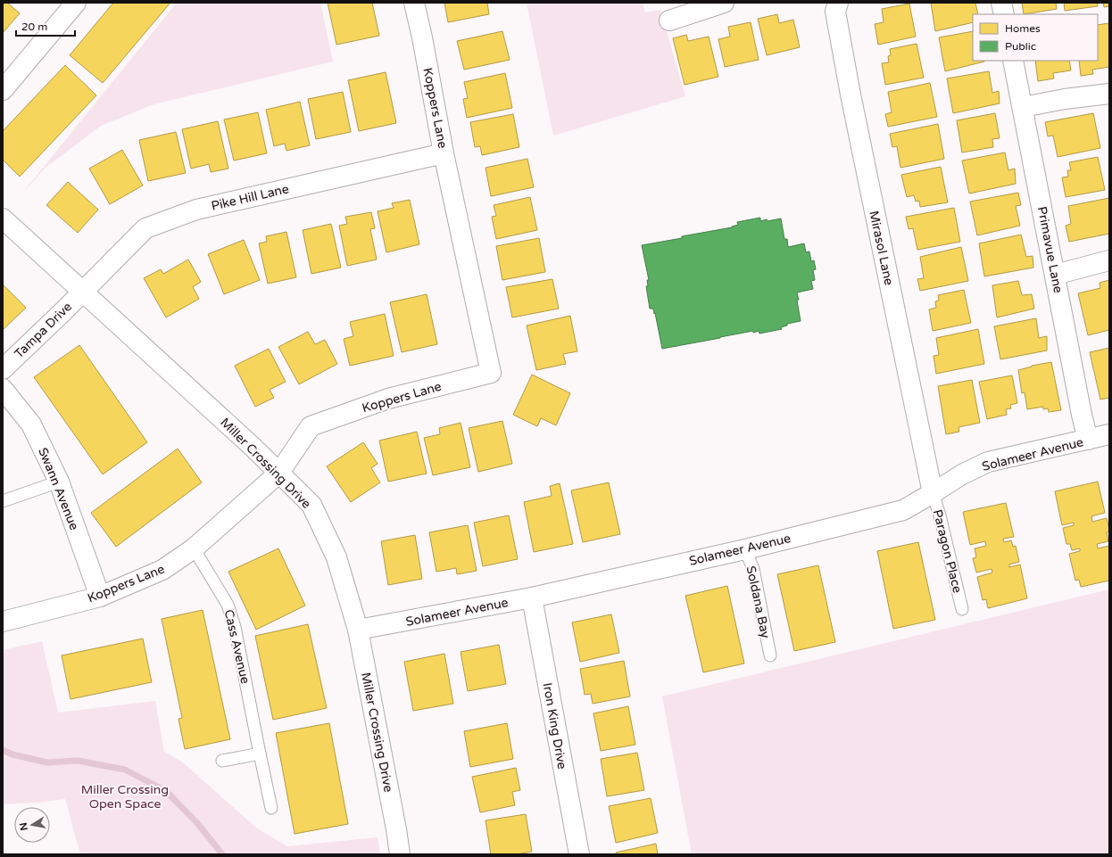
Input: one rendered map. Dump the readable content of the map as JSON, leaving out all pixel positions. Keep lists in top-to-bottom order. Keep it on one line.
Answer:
{"streets":{"street":["Koppers Lane","Pike Hill Lane","Mirasol Lane","Primavue Lane","Tampa Drive","Solameer Avenue","Miller Crossing Drive","Swann Avenue","Iron King Drive"],"lane":["Paragon Place","Soldana Bay","Cass Avenue"]},"crossings":[["Koppers Lane","Pike Hill Lane"],["Koppers Lane","Miller Crossing Drive"],["Koppers Lane","Swann Avenue"],["Koppers Lane","Cass Avenue"],["Pike Hill Lane","Tampa Drive"],["Pike Hill Lane","Miller Crossing Drive"],["Mirasol Lane","Solameer Avenue"],["Mirasol Lane","Paragon Place"],["Primavue Lane","Solameer Avenue"],["Tampa Drive","Miller Crossing Drive"],["Solameer Avenue","Miller Crossing Drive"],["Solameer Avenue","Paragon Place"],["Solameer Avenue","Soldana Bay"],["Solameer Avenue","Iron King Drive"]],"parks":["Miller Crossing Open Space"],"legend":["Homes","Public"],"scale_bar":"20 m","north":"left"}
